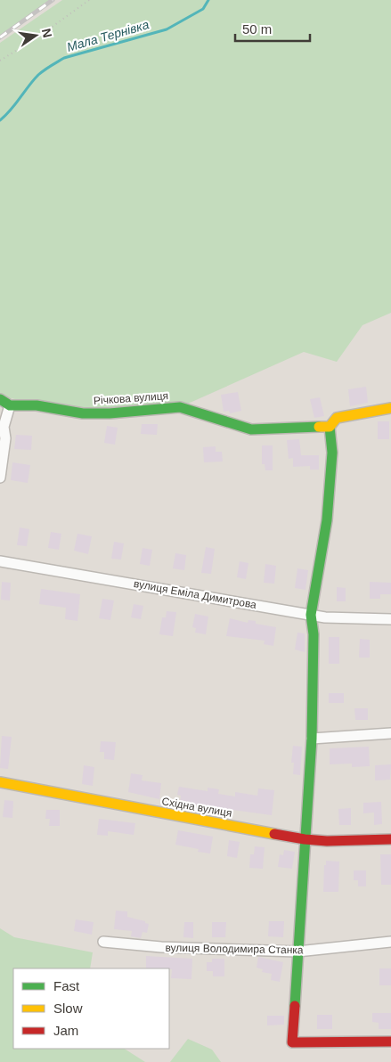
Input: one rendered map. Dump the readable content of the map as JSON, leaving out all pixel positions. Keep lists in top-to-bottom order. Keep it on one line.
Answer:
{"streets":{"street":["Річкова вулиця","вулиця Еміла Димитрова","Східна вулиця","вулиця Володимира Станка"]},"water":["Мала Тернівка"],"legend":["Fast","Slow","Jam"],"scale_bar":"50 m","north":"right"}
